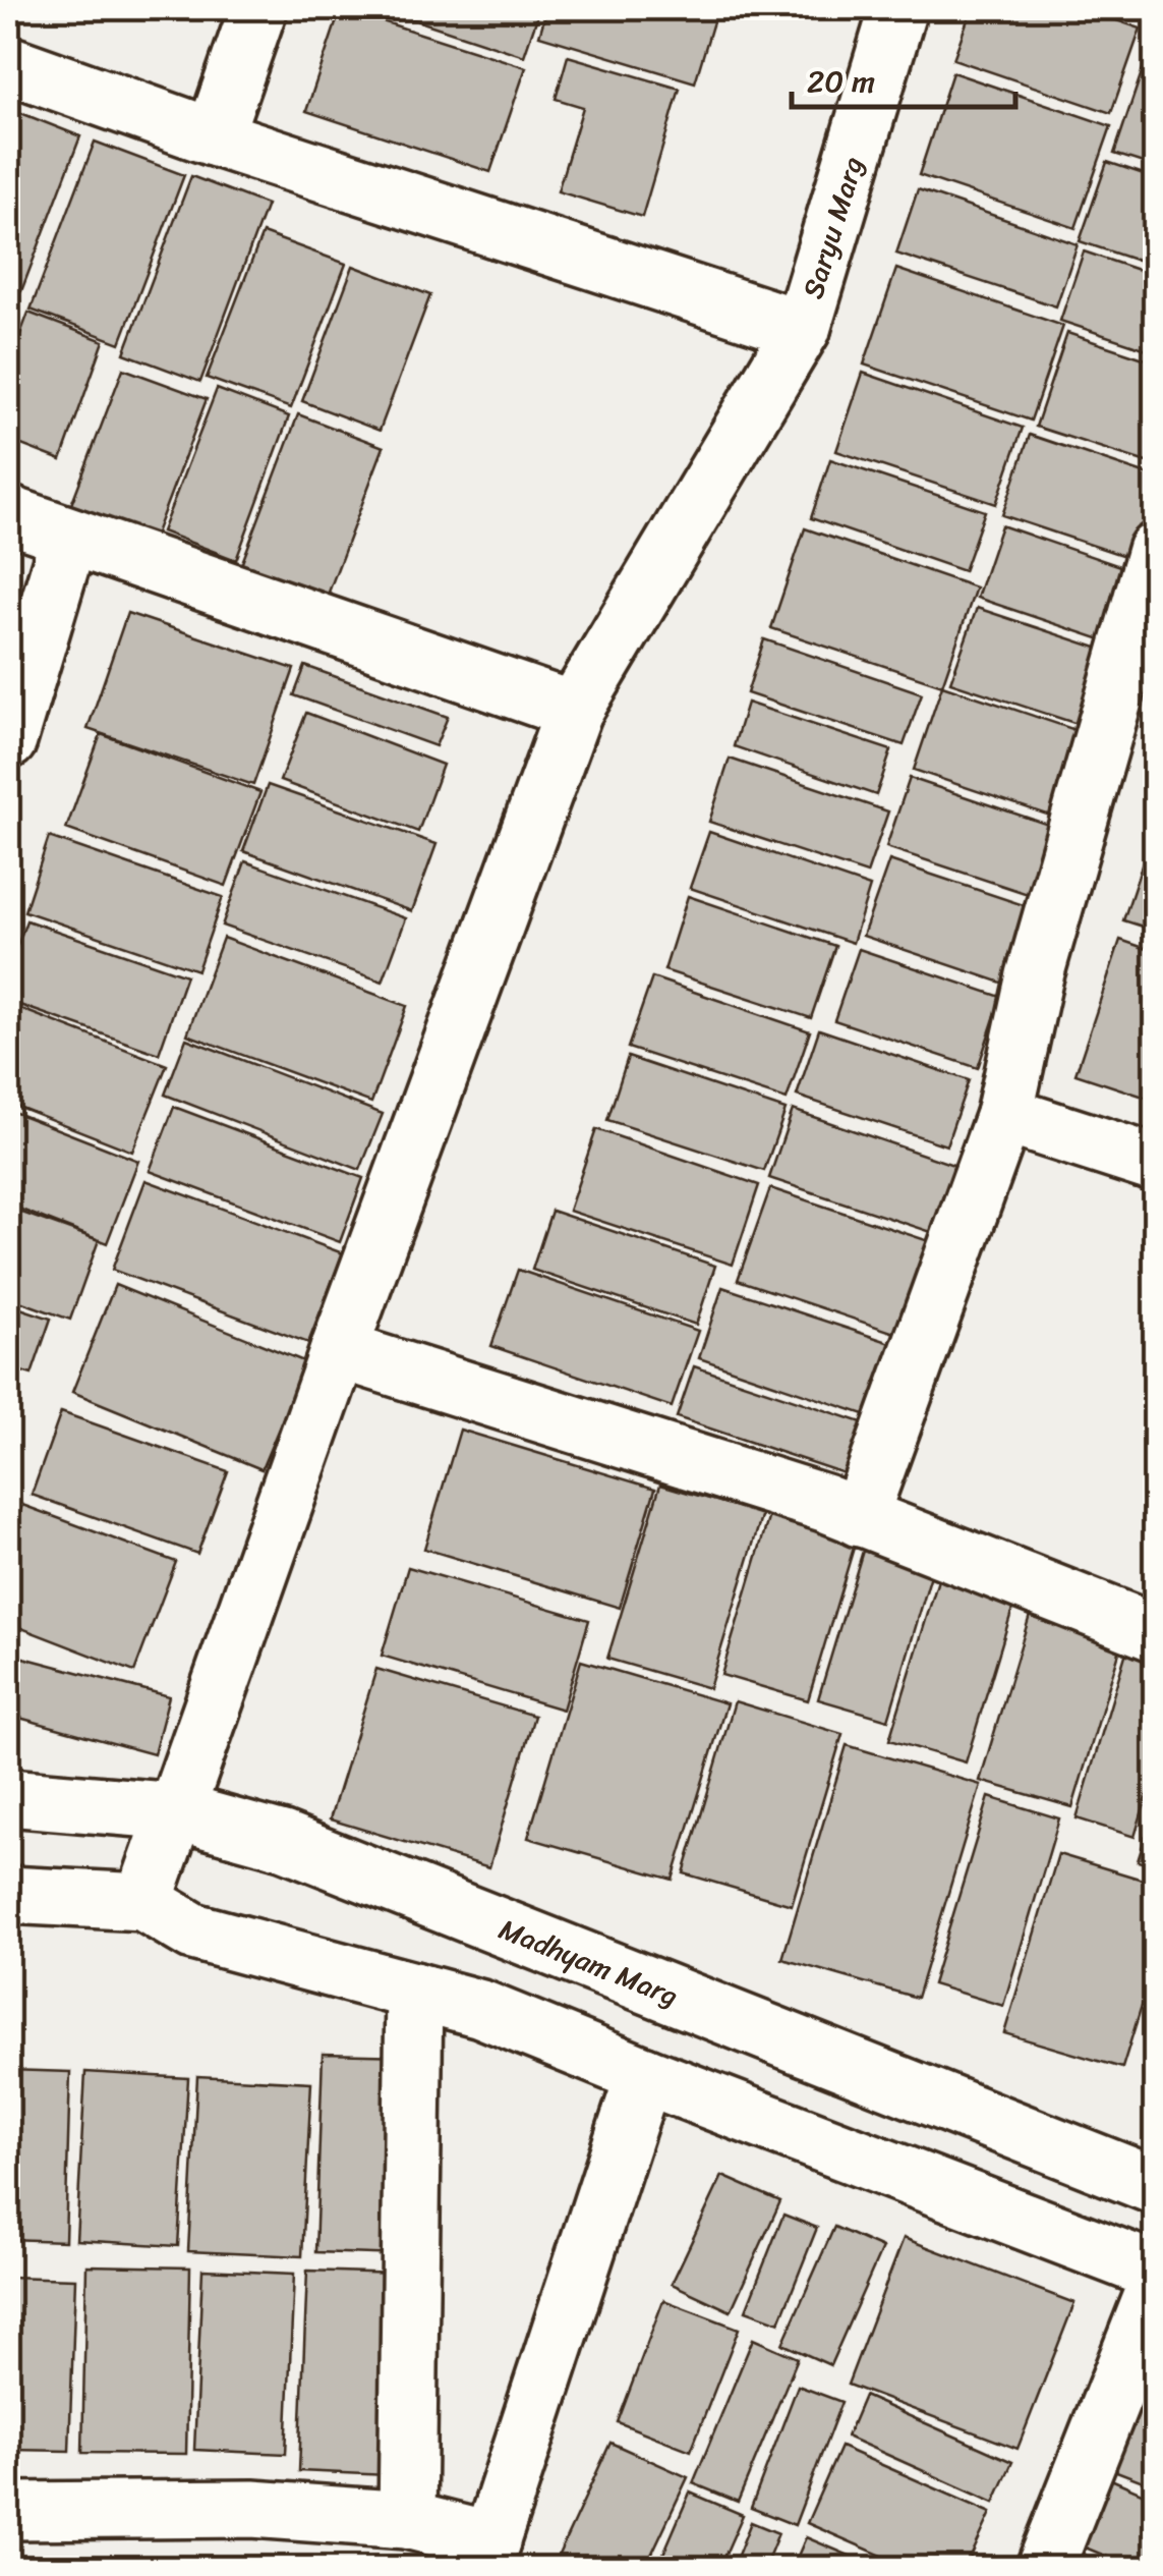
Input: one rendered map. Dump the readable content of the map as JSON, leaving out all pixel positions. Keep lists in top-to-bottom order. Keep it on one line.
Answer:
{"streets":{"street":["Saryu Marg","Madhyam Marg"]},"crossings":[["Saryu Marg","Madhyam Marg"]],"scale_bar":"20 m"}
